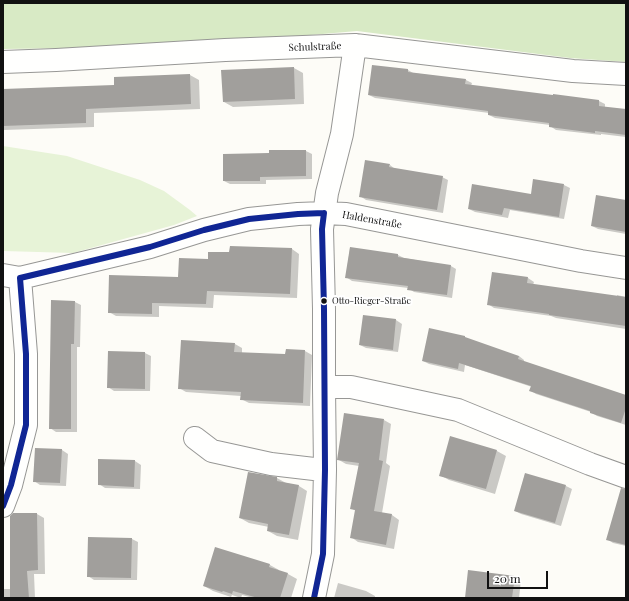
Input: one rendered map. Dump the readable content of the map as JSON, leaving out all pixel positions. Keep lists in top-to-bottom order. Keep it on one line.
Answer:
{"streets":{"street":["Schulstraße","Haldenstraße"]},"places":["Otto-Rieger-Straße"],"scale_bar":"20 m"}
